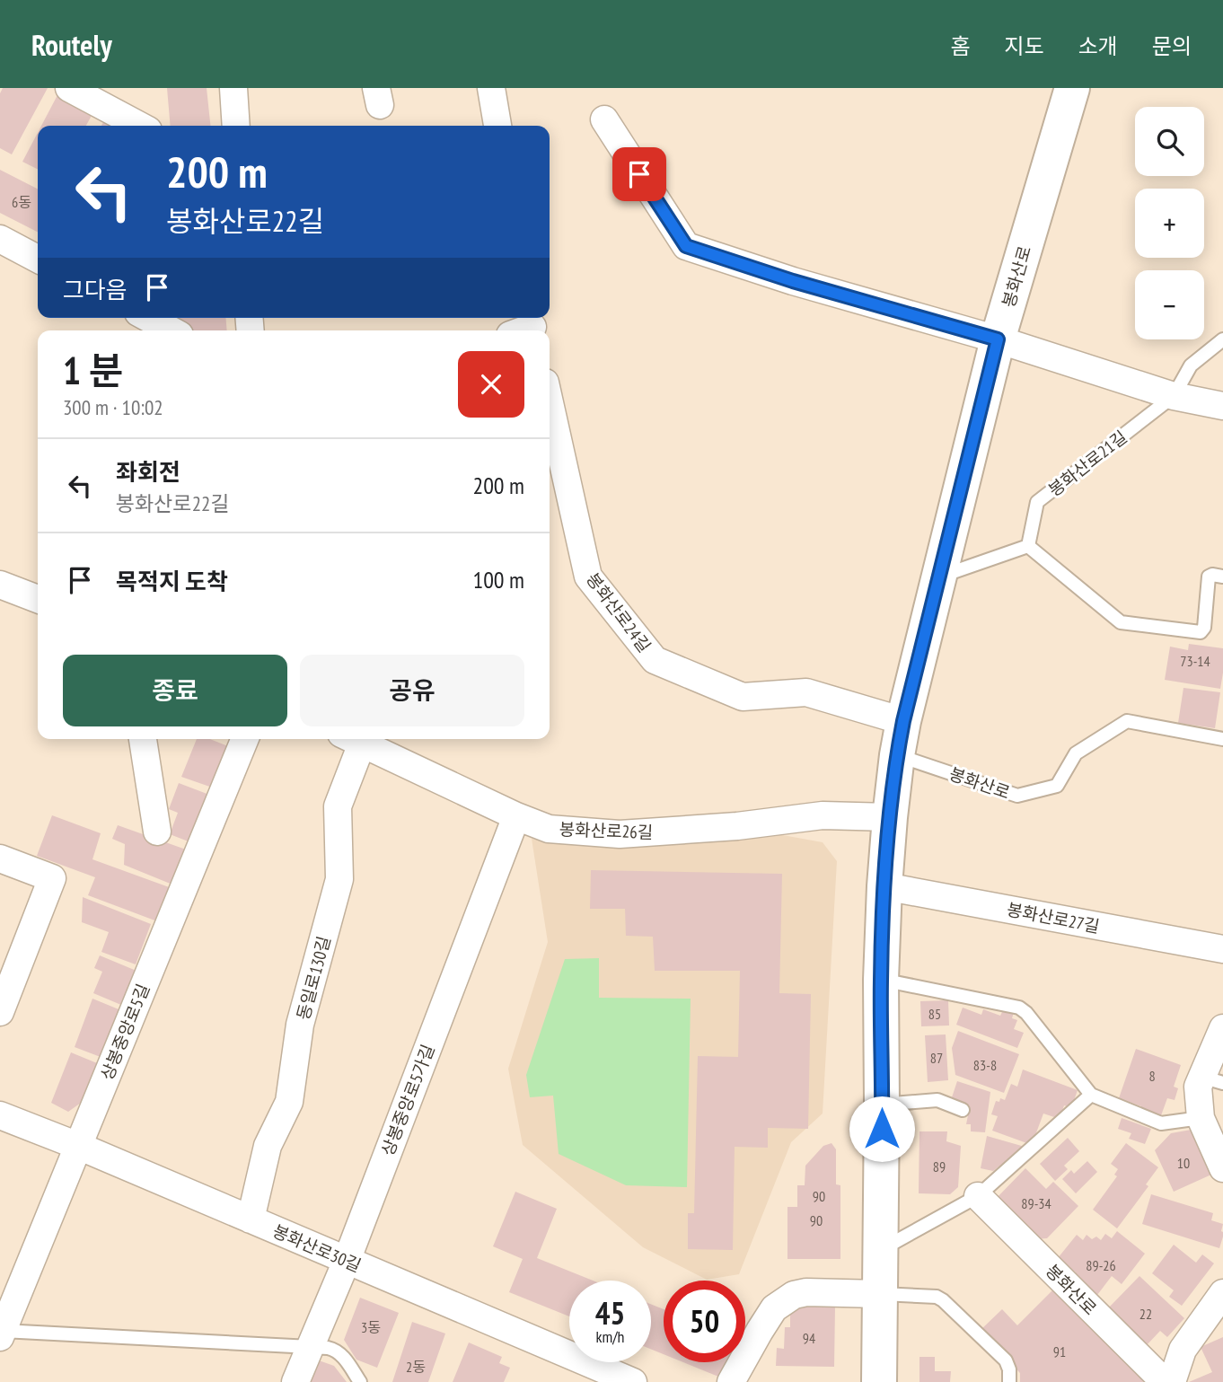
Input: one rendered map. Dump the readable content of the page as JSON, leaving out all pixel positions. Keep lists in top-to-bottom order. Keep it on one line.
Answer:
{"streets":{"main road":["봉화산로"],"street":["봉화산로24길","봉화산로26길","봉화산로27길","동일로130길","상봉중앙로5길","상봉중앙로5가길","봉화산로30길"],"lane":["봉화산로21길"]},"crossings":[["봉화산로","봉화산로24길"],["봉화산로","봉화산로26길"],["봉화산로","봉화산로27길"],["봉화산로26길","상봉중앙로5가길"],["동일로130길","봉화산로30길"],["상봉중앙로5길","상봉중앙로5가길"],["상봉중앙로5길","봉화산로30길"],["상봉중앙로5가길","봉화산로30길"]],"house_numbers":["6동","73-14","85","87","83-8","8","10","89","90","89-34","90","89-26","22","3동","94","91","2동"],"page":{"header":"Routely","nav":["홈","지도","소개","문의"],"map_buttons":["+","−"],"turn":["200 m","봉화산로22길"],"then":"그다음","heading":["1 분","300 m · 10:02"],"list":[{"name":"좌회전","note":"봉화산로22길","value":"200 m"},{"name":"목적지 도착","value":"100 m"}],"buttons":["종료","공유"],"speed":"45 km/h","limit":"50"}}
